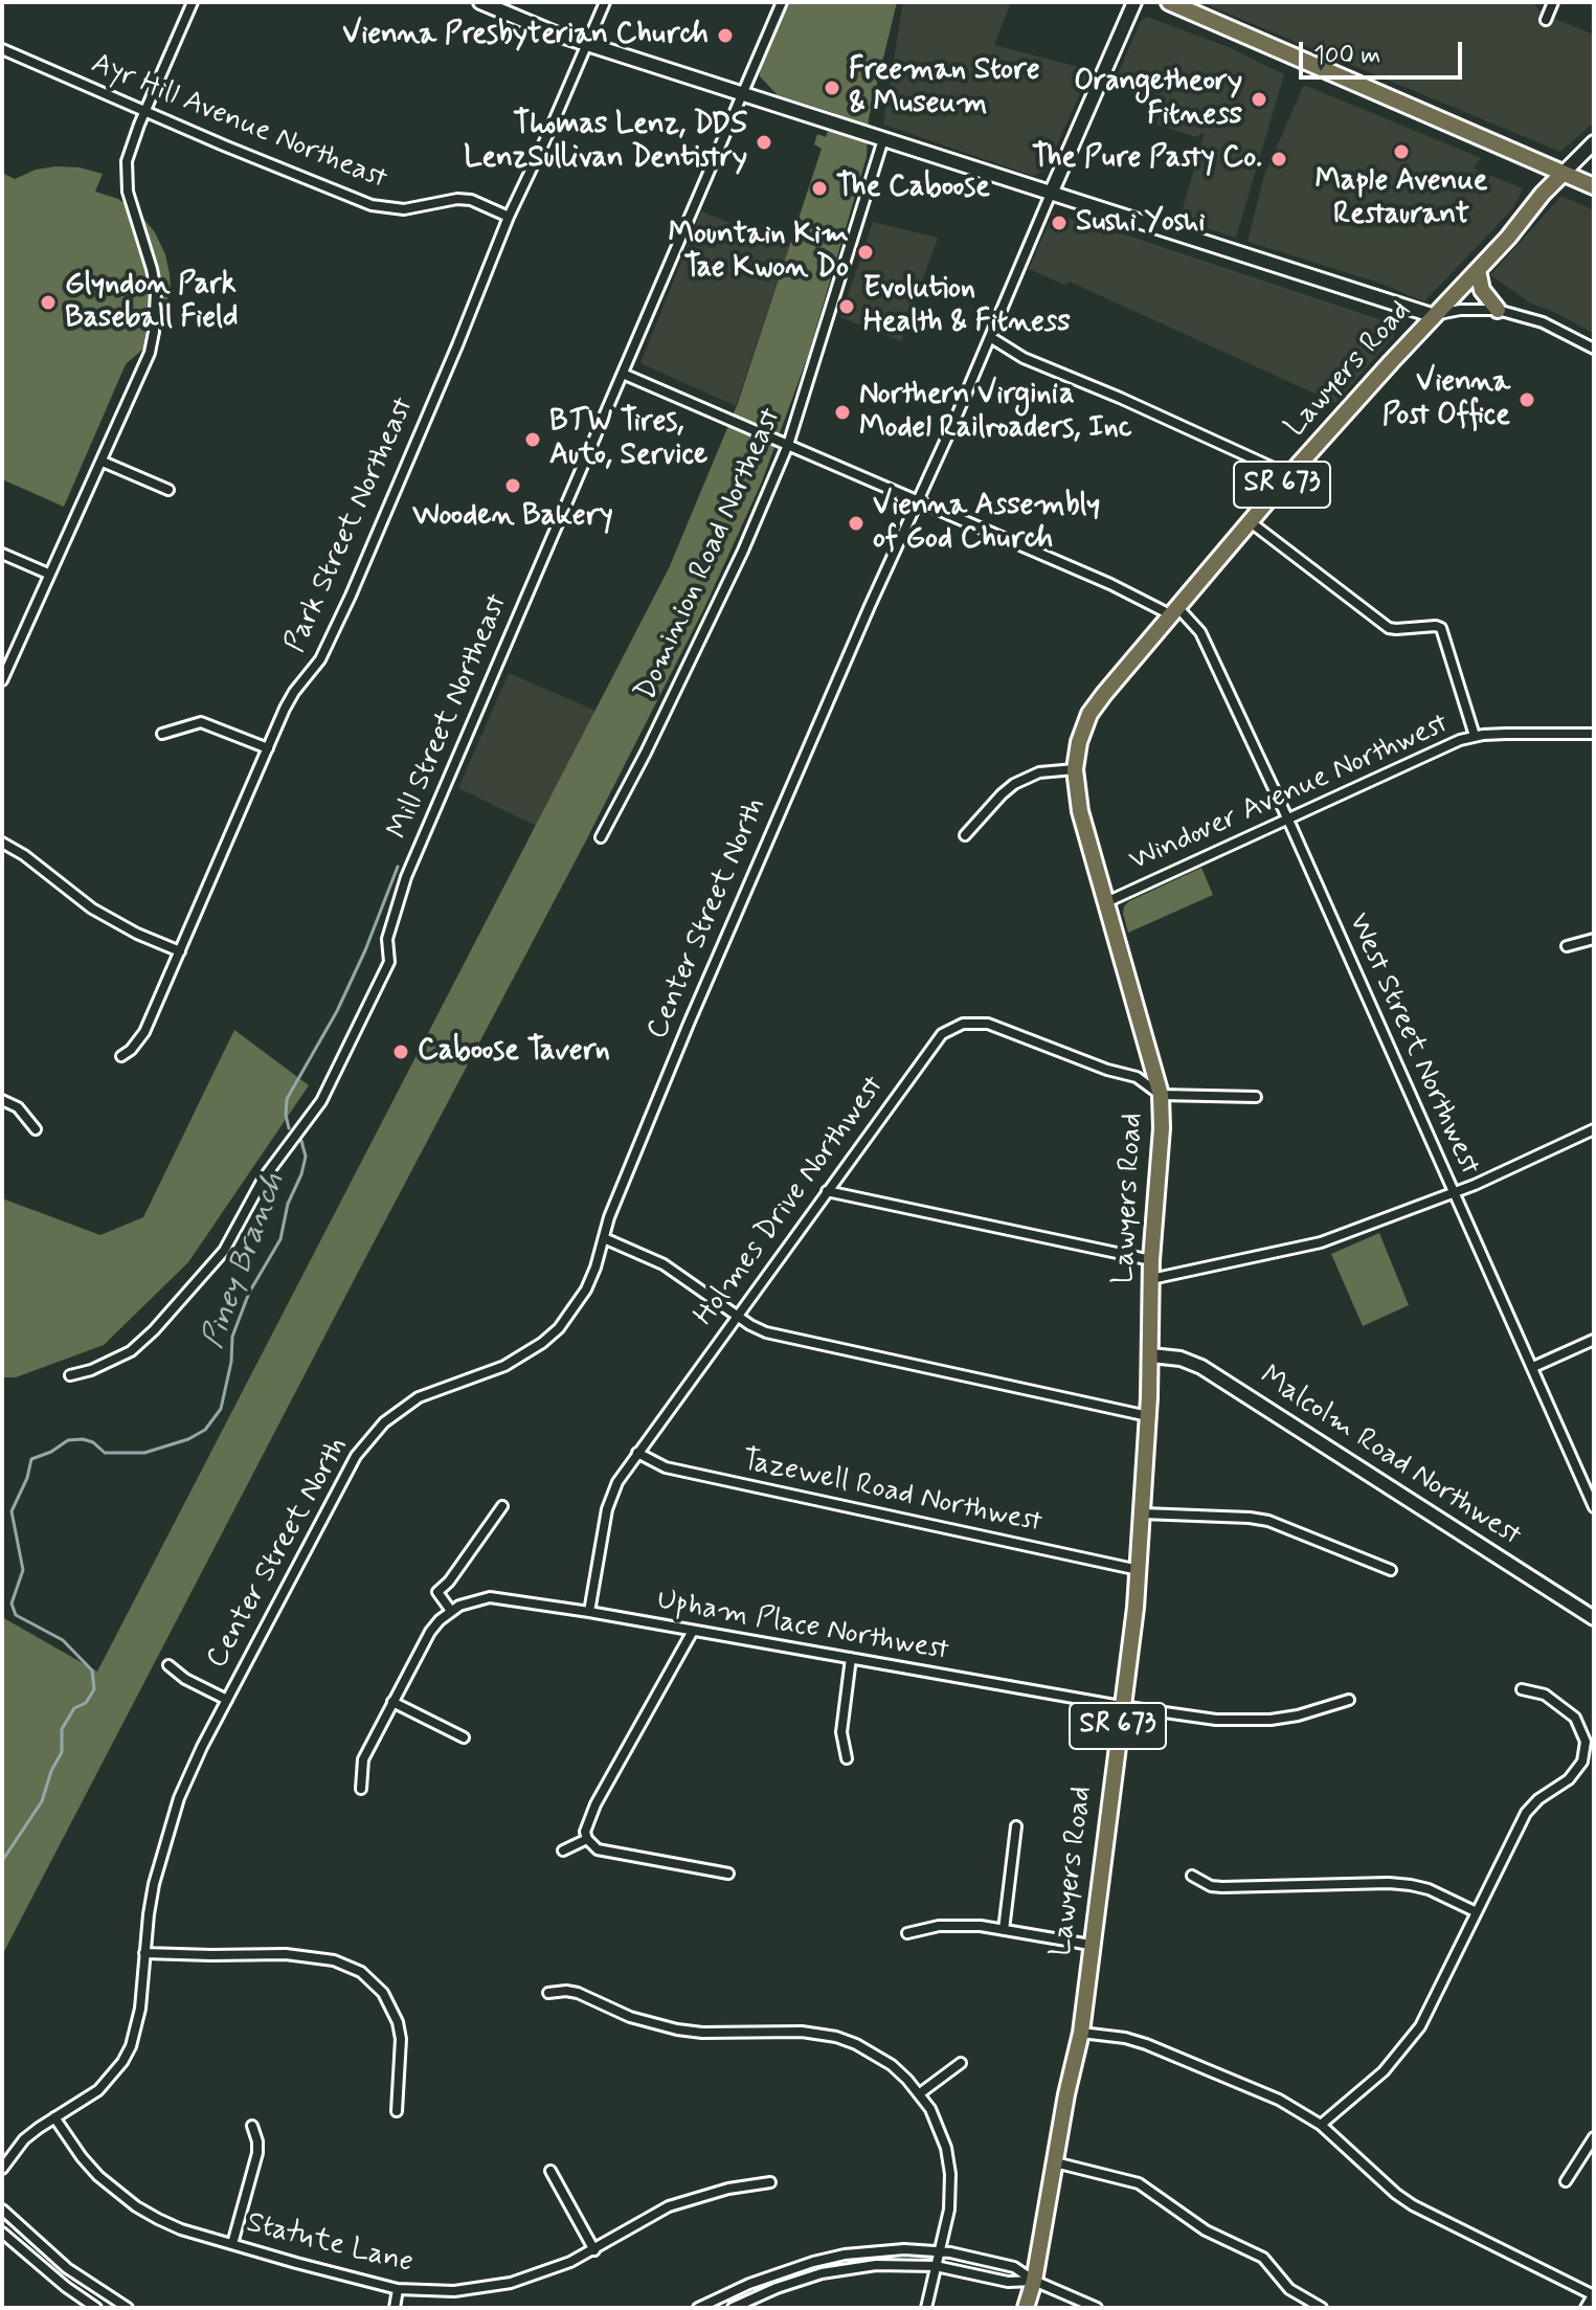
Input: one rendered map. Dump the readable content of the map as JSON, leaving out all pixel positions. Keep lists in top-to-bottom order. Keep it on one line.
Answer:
{"streets":{"main road":["Lawyers Road","SR 673"],"street":["Ayr Hill Avenue Northeast","Park Street Northeast","Dominion Road Northeast","Mill Street Northeast","Windover Avenue Northwest","Center Street North","West Street Northwest","Holmes Drive Northwest","Malcolm Road Northwest","Tazewell Road Northwest","Upham Place Northwest","Statute Lane"]},"crossings":[["Ayr Hill Avenue Northeast","Park Street Northeast"],["Lawyers Road","Windover Avenue Northwest"],["Lawyers Road","West Street Northwest"],["Lawyers Road","Holmes Drive Northwest"],["Lawyers Road","Malcolm Road Northwest"],["Lawyers Road","Tazewell Road Northwest"],["Lawyers Road","Upham Place Northwest"],["Windover Avenue Northwest","West Street Northwest"],["Center Street North","Statute Lane"],["Holmes Drive Northwest","Tazewell Road Northwest"],["Holmes Drive Northwest","Upham Place Northwest"]],"water":["Piney Branch"],"places":["Vienna Presbyterian Church","Freeman Store & Museum","Orangetheory Fitness","Thomas Lenz, DDS LenzSullivan Dentistry","Maple Avenue Restaurant","The Pure Pasty Co.","The Caboose","Sushi Yoshi","Mountain Kim Tae Kwon Do","Glyndon Park Baseball Field","Evolution Health & Fitness","Vienna Post Office","Northern Virginia Model Railroaders, Inc","BTW Tires, Auto, Service","Wooden Bakery","Vienna Assembly of God Church","Caboose Tavern"],"scale_bar":"100 m"}
